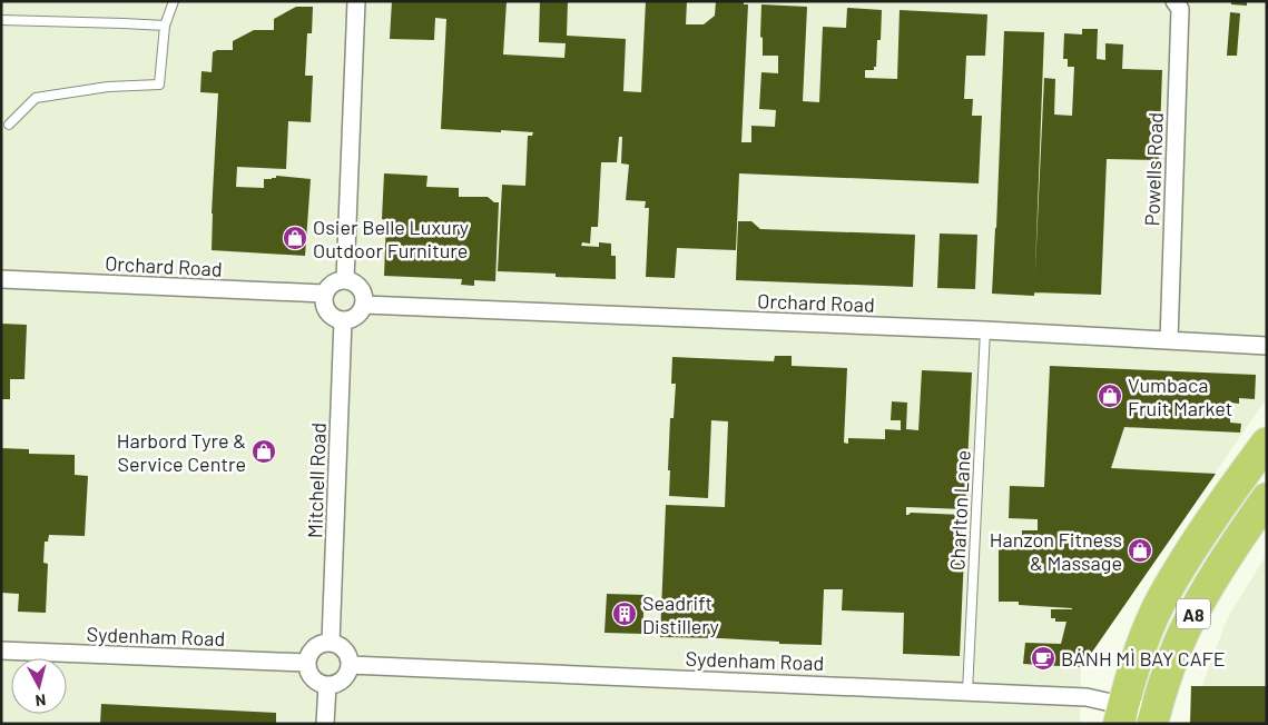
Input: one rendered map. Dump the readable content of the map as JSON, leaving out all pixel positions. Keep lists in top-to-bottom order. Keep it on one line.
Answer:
{"streets":{"highway":["A8"],"street":["Powells Road","Orchard Road","Mitchell Road","Sydenham Road"],"lane":["Charlton Lane"]},"crossings":[["Powells Road","Orchard Road"],["Orchard Road","Mitchell Road"],["Orchard Road","Charlton Lane"],["Mitchell Road","Sydenham Road"],["Charlton Lane","Sydenham Road"],["A8","Sydenham Road"]],"places":{"shop":["Osier Belle Luxury Outdoor Furniture","Vumbaca Fruit Market","Harbord Tyre & Service Centre","Hanzon Fitness & Massage"],"building":["Seadrift Distillery"],"cafe":["BÁNH MÌ BAY CAFE"]},"north":"bottom"}
